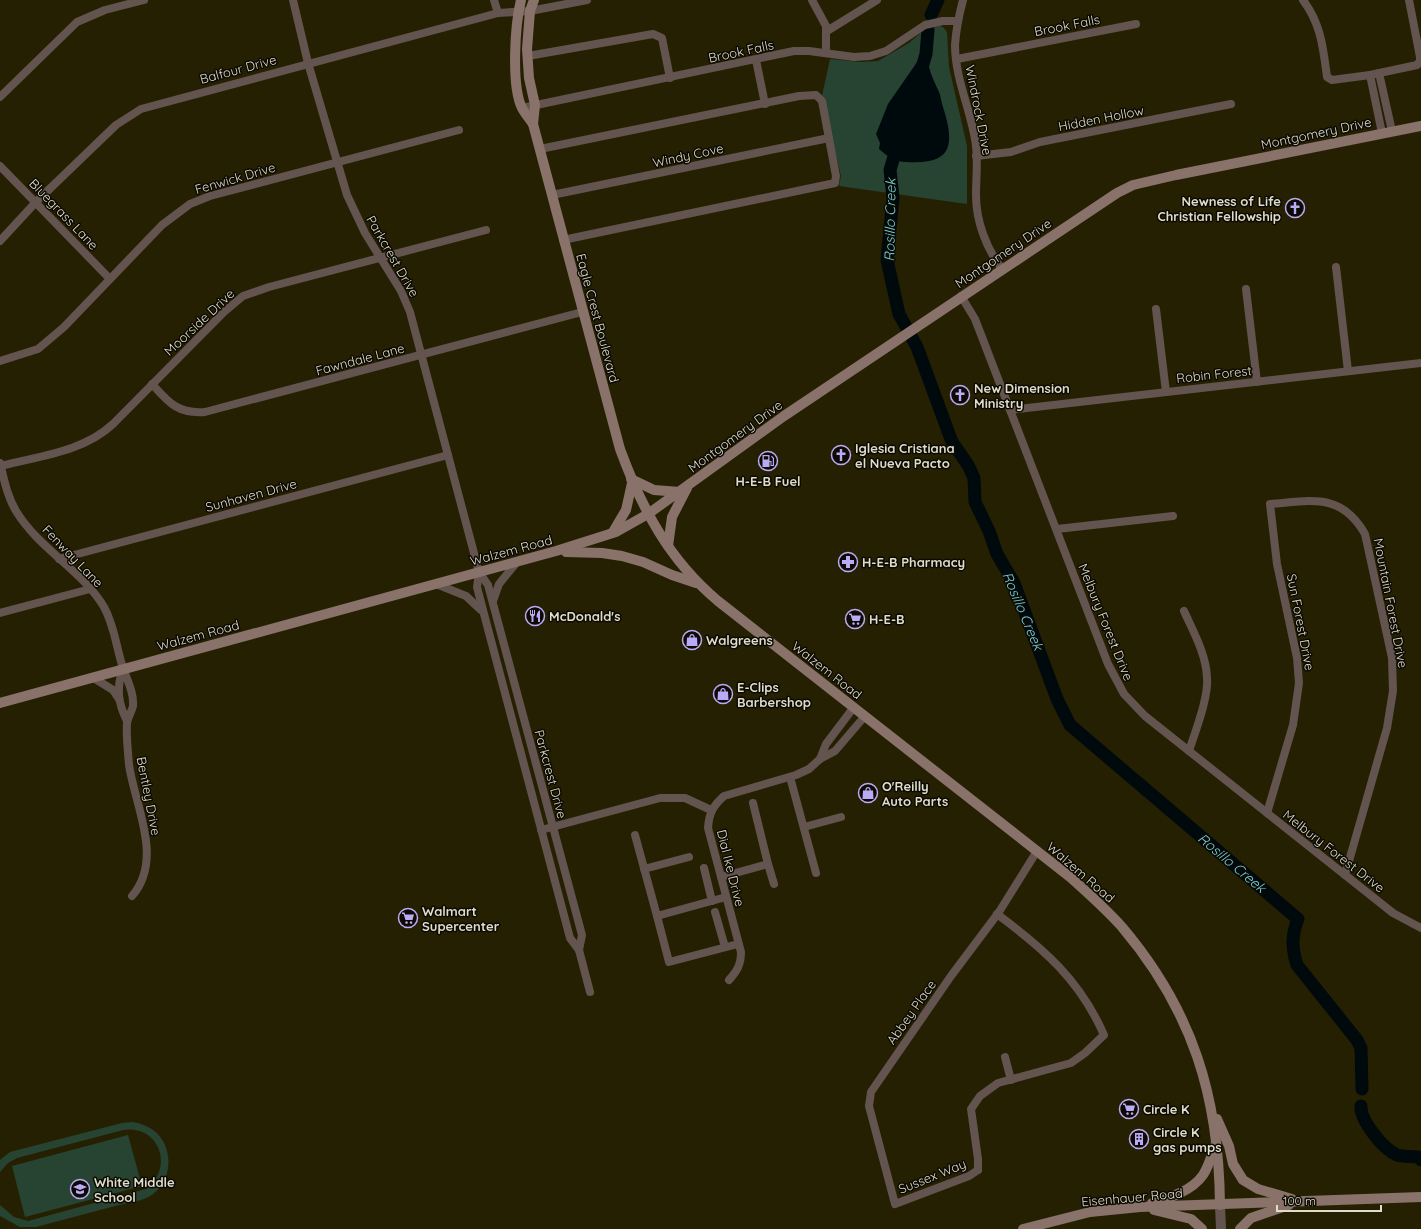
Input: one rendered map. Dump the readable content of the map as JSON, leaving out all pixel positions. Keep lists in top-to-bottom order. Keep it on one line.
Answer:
{"streets":{"main road":["Montgomery Drive","Eagle Crest Boulevard","Walzem Road","Eisenhauer Road"],"street":["Brook Falls","Balfour Drive","Windrock Drive","Hidden Hollow","Windy Cove","Fenwick Drive","Bluegrass Lane","Parkcrest Drive","Moorside Drive","Fawndale Lane","Robin Forest","Sunhaven Drive","Fenway Lane","Mountain Forest Drive","Melbury Forest Drive","Sun Forest Drive","Bentley Drive","Dial Ike Drive","Abbey Place","Sussex Way"]},"crossings":[["Brook Falls","Windrock Drive"],["Brook Falls","Eagle Crest Boulevard"],["Balfour Drive","Bluegrass Lane"],["Balfour Drive","Parkcrest Drive"],["Balfour Drive","Eagle Crest Boulevard"],["Windrock Drive","Hidden Hollow"],["Windrock Drive","Montgomery Drive"],["Montgomery Drive","Eagle Crest Boulevard"],["Montgomery Drive","Walzem Road"],["Montgomery Drive","Melbury Forest Drive"],["Windy Cove","Eagle Crest Boulevard"],["Fenwick Drive","Bluegrass Lane"],["Fenwick Drive","Parkcrest Drive"],["Parkcrest Drive","Moorside Drive"],["Parkcrest Drive","Fawndale Lane"],["Parkcrest Drive","Sunhaven Drive"],["Parkcrest Drive","Walzem Road"],["Eagle Crest Boulevard","Fawndale Lane"],["Eagle Crest Boulevard","Walzem Road"],["Moorside Drive","Fawndale Lane"],["Moorside Drive","Fenway Lane"],["Robin Forest","Melbury Forest Drive"],["Sunhaven Drive","Fenway Lane"],["Walzem Road","Fenway Lane"],["Walzem Road","Bentley Drive"],["Walzem Road","Abbey Place"],["Walzem Road","Eisenhauer Road"],["Fenway Lane","Bentley Drive"],["Mountain Forest Drive","Melbury Forest Drive"],["Mountain Forest Drive","Sun Forest Drive"],["Melbury Forest Drive","Sun Forest Drive"],["Abbey Place","Sussex Way"]],"water":["Rosillo Creek"],"places":{"church":["Newness of Life Christian Fellowship","New Dimension Ministry","Iglesia Cristiana el Nueva Pacto"],"fuel station":["H-E-B Fuel"],"pharmacy":["H-E-B Pharmacy"],"restaurant":["McDonald's"],"supermarket":["H-E-B","Walmart Supercenter","Circle K"],"shop":["Walgreens","E-Clips Barbershop","O'Reilly Auto Parts"],"building":["Circle K gas pumps"],"school or university":["White Middle School"]},"scale_bar":"100 m"}
